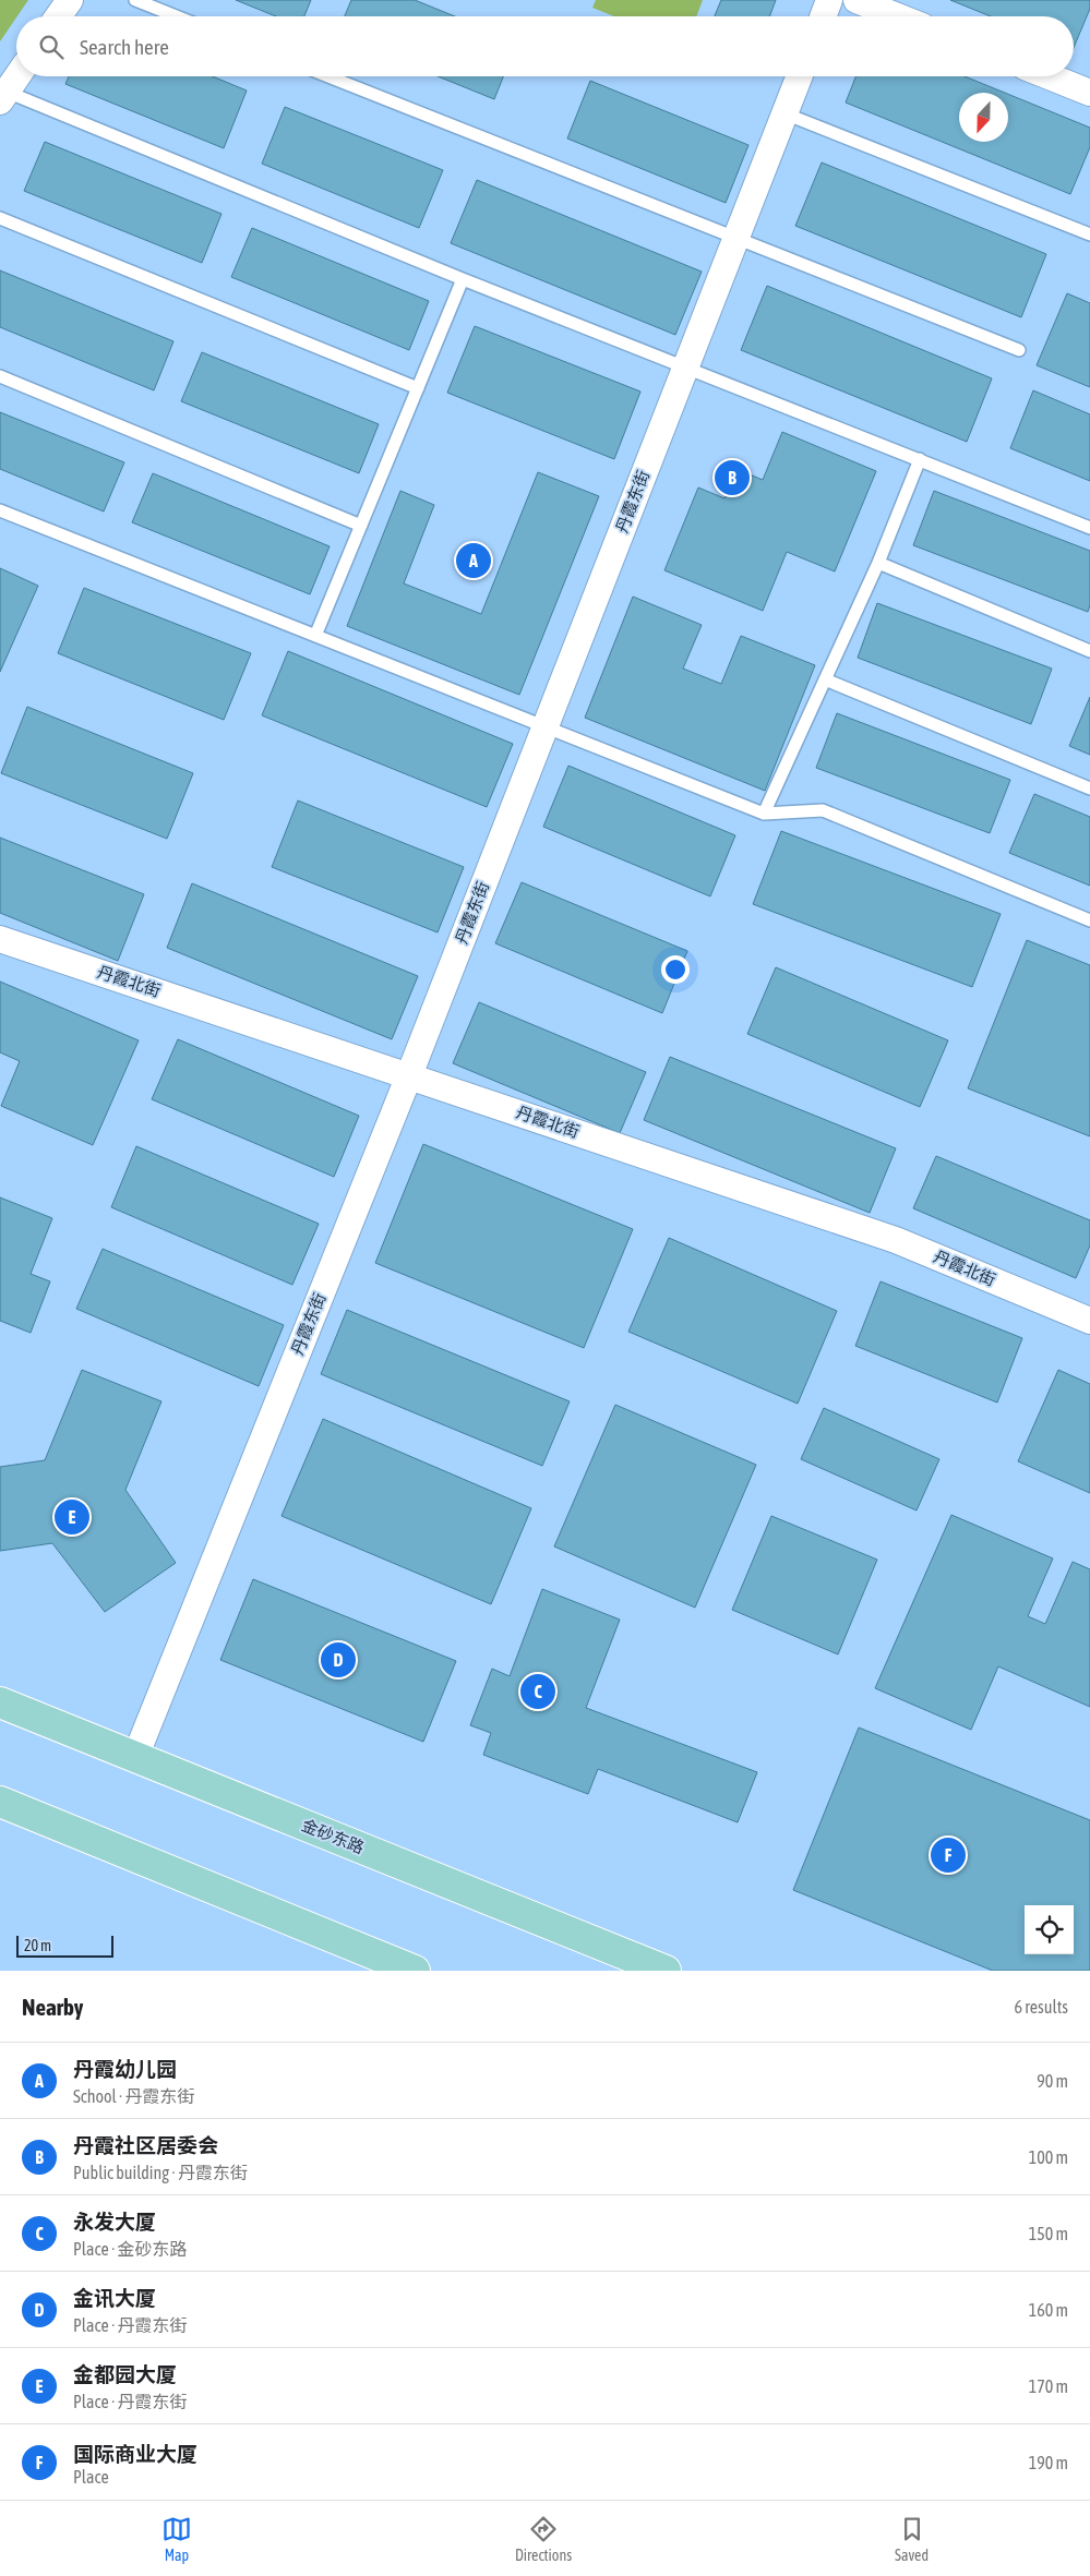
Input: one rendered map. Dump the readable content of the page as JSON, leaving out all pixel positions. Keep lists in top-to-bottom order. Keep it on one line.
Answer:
{"streets":{"main road":["金砂东路"],"street":["丹霞东街","丹霞北街"]},"crossings":[["丹霞东街","丹霞北街"],["丹霞东街","金砂东路"]],"scale_bar":"20 m","north":"bottom","page":{"search":"Search here","pins":["B","A","E","D","C","F"],"scale":"20 m","heading":["Nearby","6 results"],"list":[{"mark":"A","name":"丹霞幼儿园","note":"School · 丹霞东街","value":"90 m"},{"mark":"B","name":"丹霞社区居委会","note":"Public building · 丹霞东街","value":"100 m"},{"mark":"C","name":"永发大厦","note":"Place · 金砂东路","value":"150 m"},{"mark":"D","name":"金讯大厦","note":"Place · 丹霞东街","value":"160 m"},{"mark":"E","name":"金都园大厦","note":"Place · 丹霞东街","value":"170 m"},{"mark":"F","name":"国际商业大厦","note":"Place","value":"190 m"}],"nav":["Map","Directions","Saved"]}}
